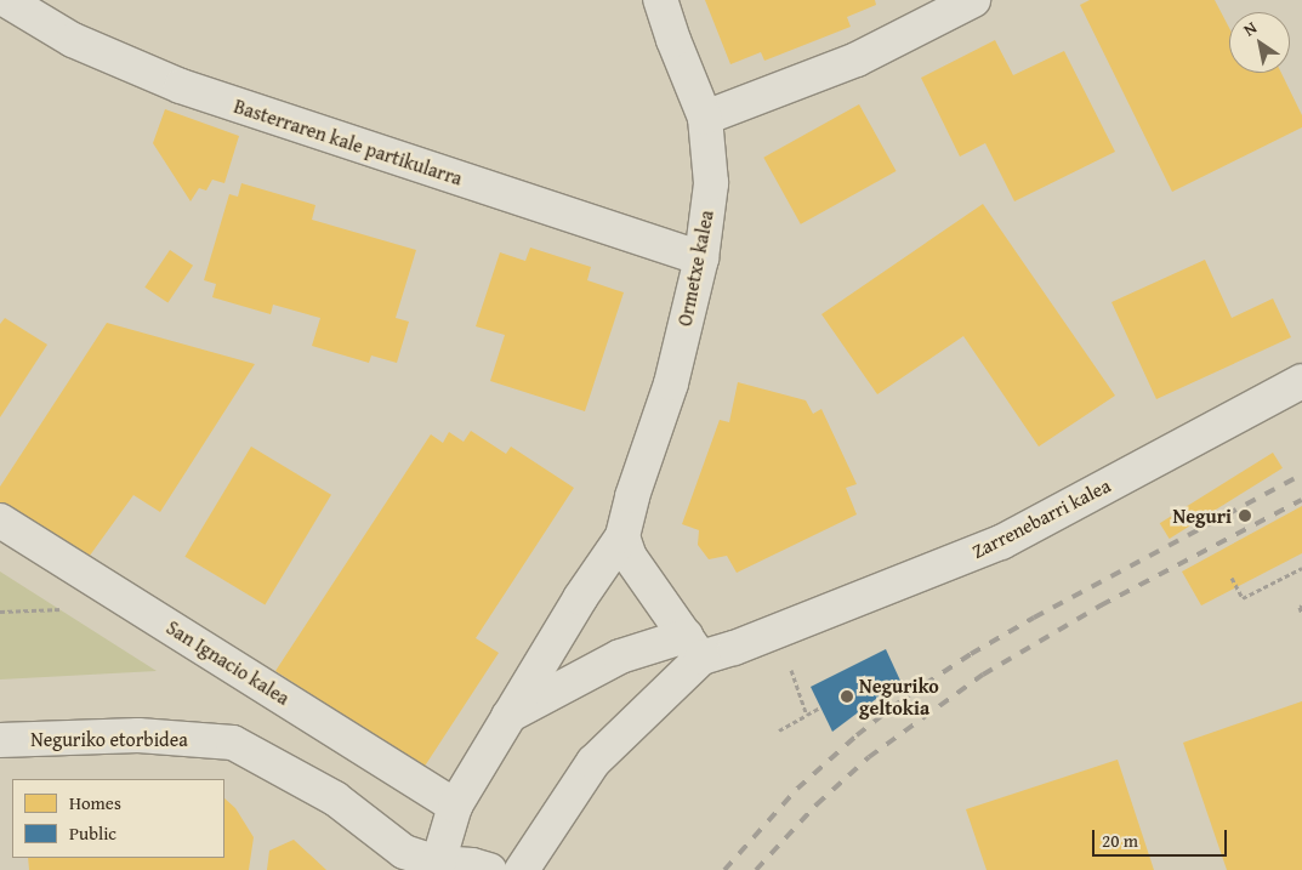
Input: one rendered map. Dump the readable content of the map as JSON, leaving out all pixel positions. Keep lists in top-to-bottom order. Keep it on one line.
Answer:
{"streets":{"street":["Basterraren kale partikularra","Ormetxe kalea","Zarrenebarri kalea","San Ignacio kalea","Neguriko etorbidea"]},"crossings":[["Basterraren kale partikularra","Ormetxe kalea"]],"places":["Neguri","Neguriko geltokia"],"legend":["Homes","Public"],"scale_bar":"20 m","north":"top left"}
